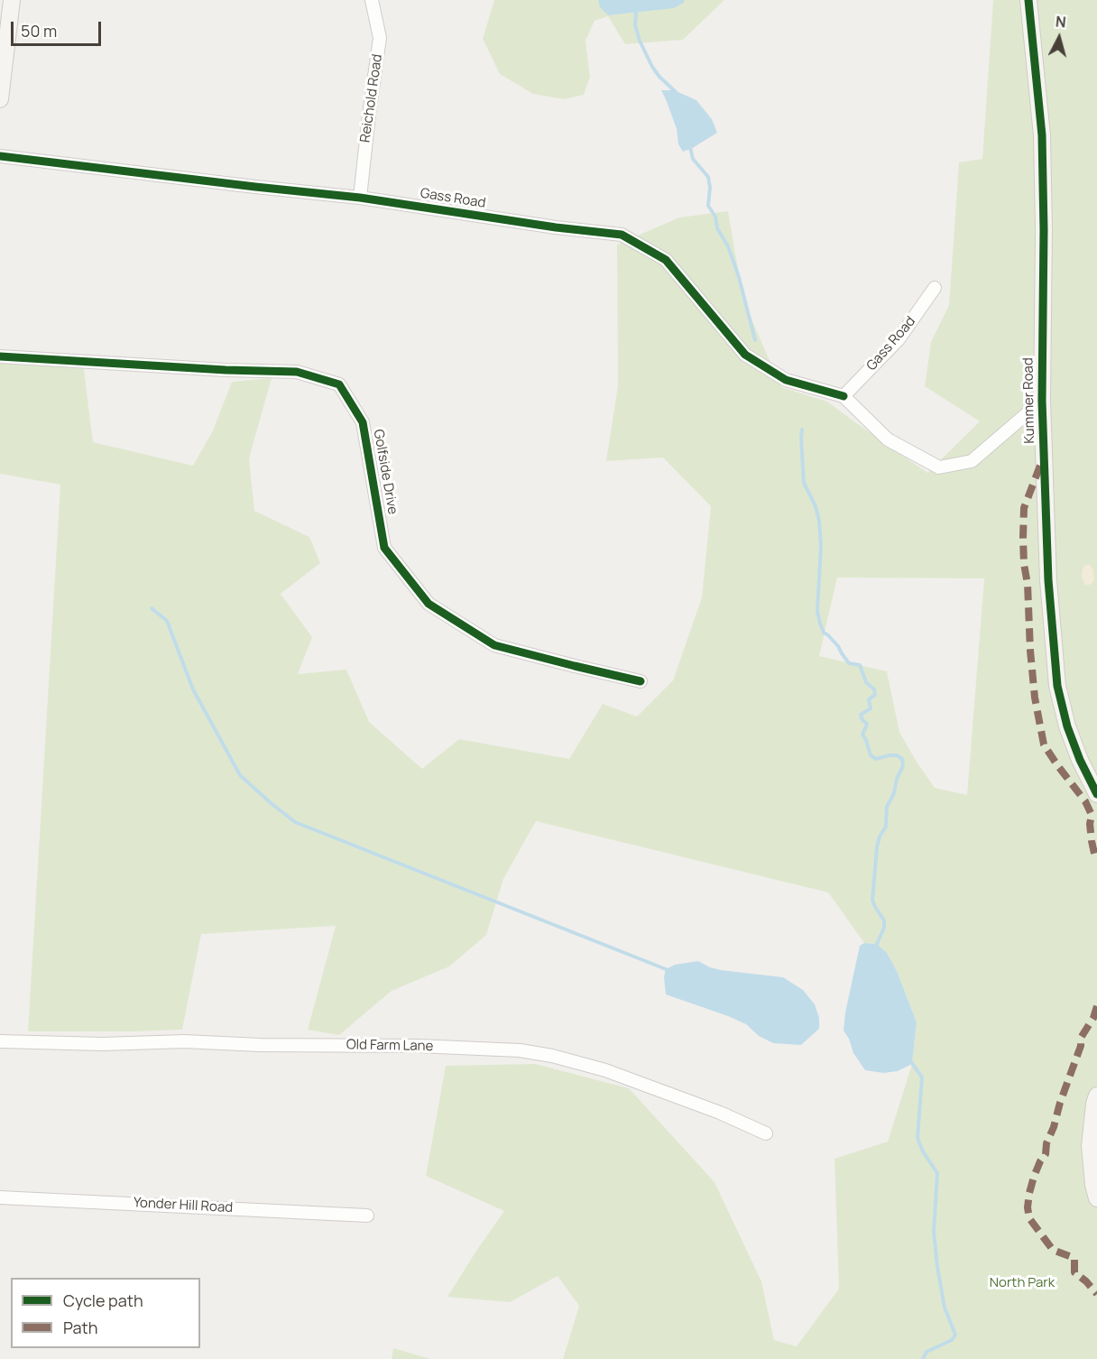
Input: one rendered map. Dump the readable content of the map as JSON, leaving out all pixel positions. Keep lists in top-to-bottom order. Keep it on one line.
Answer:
{"streets":{"street":["Reichold Road","Gass Road","Kummer Road","Golfside Drive","Old Farm Lane","Yonder Hill Road"]},"crossings":[["Reichold Road","Gass Road"],["Gass Road","Kummer Road"]],"parks":["North Park"],"legend":["Cycle path","Path"],"scale_bar":"50 m","north":"top"}
